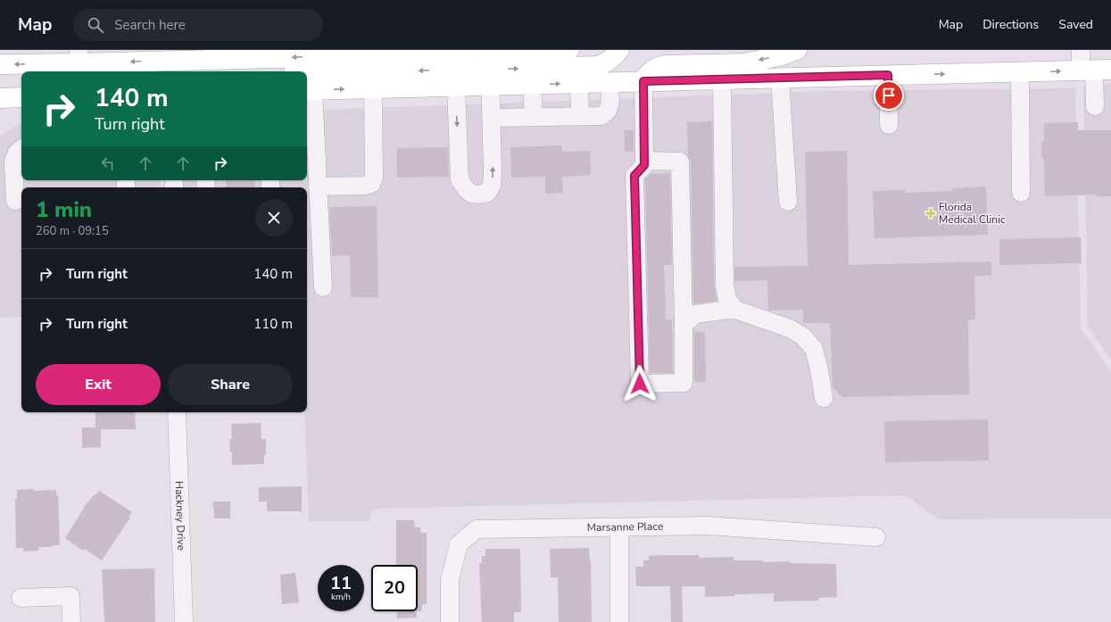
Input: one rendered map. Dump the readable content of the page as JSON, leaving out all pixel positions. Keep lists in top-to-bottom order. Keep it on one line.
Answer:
{"streets":{"street":["Hackney Drive","Marsanne Place"]},"places":{"health":["Florida Medical Clinic"]},"page":{"header":"Map","search":"Search here","nav":["Map","Directions","Saved"],"turn":["140 m","Turn right"],"heading":["1 min","260 m · 09:15"],"list":[{"name":"Turn right","value":"140 m"},{"name":"Turn right","value":"110 m"}],"buttons":["Exit","Share"],"speed":"11 km/h","limit":"20"}}
